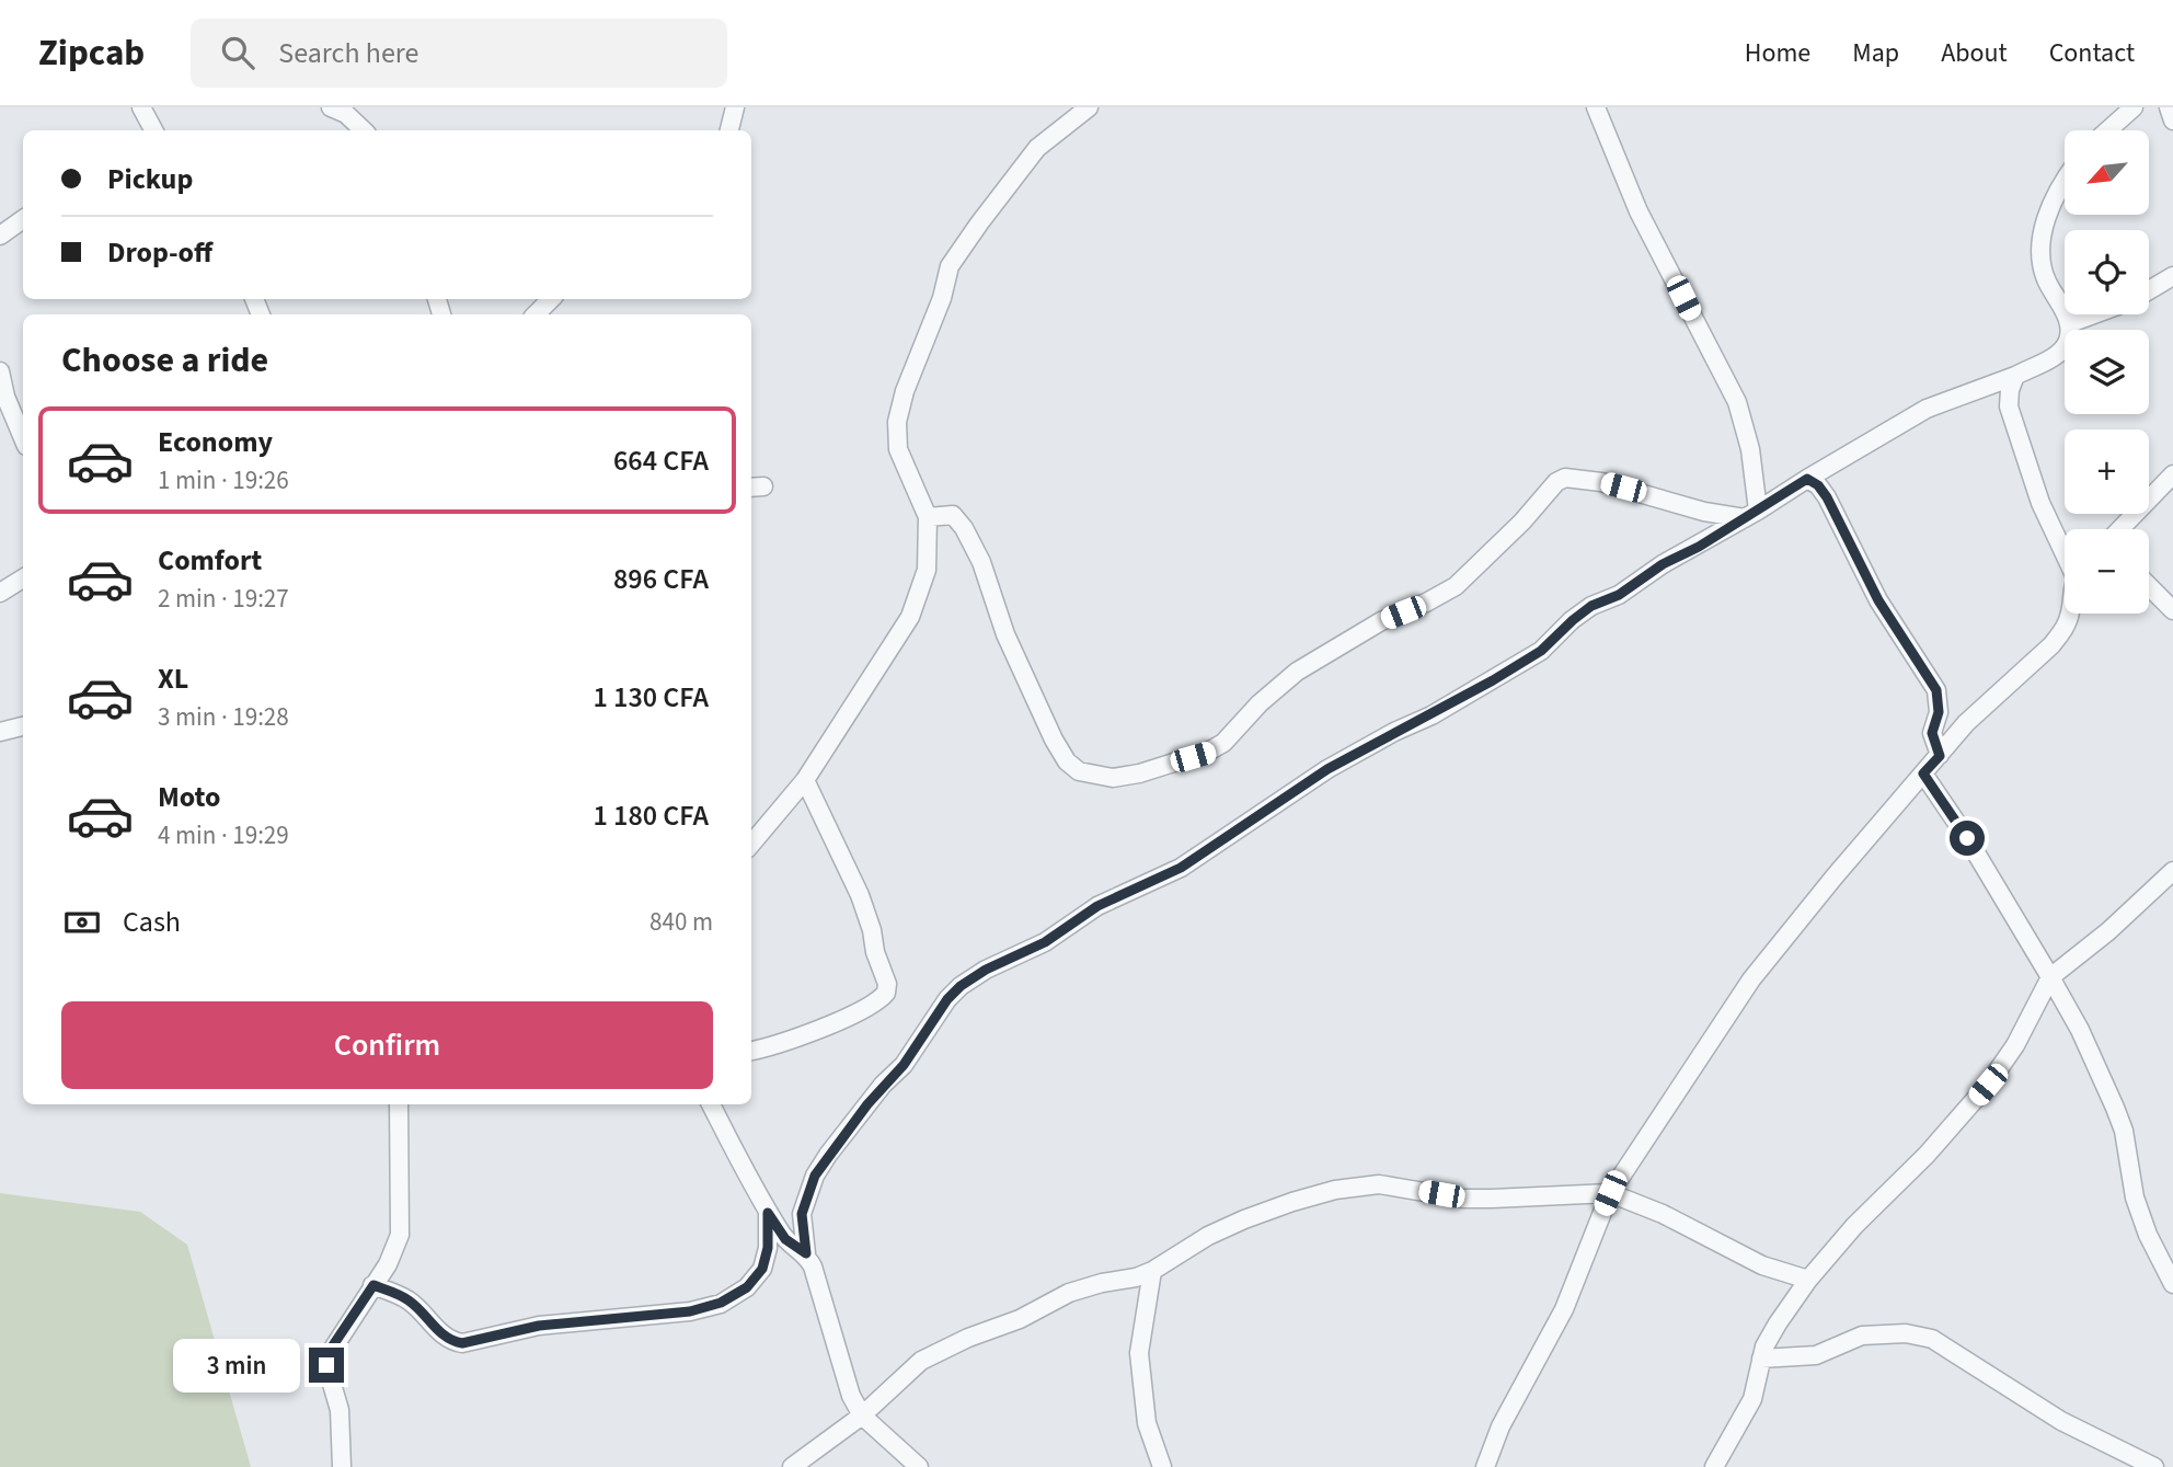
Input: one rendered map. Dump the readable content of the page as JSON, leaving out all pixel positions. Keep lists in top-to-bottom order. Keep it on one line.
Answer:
{"north":"bottom left","page":{"header":"Zipcab","search":"Search here","nav":["Home","Map","About","Contact"],"map_buttons":["+","−"],"banner":["Pickup","Drop-off"],"heading":"Choose a ride","list":[{"name":"Economy","note":"1 min · 19:26","value":"664 CFA"},{"name":"Comfort","note":"2 min · 19:27","value":"896 CFA"},{"name":"XL","note":"3 min · 19:28","value":"1 130 CFA"},{"name":"Moto","note":"4 min · 19:29","value":"1 180 CFA"}],"pay":["Cash","840 m"],"buttons":"Confirm","bubble":"3 min"}}
